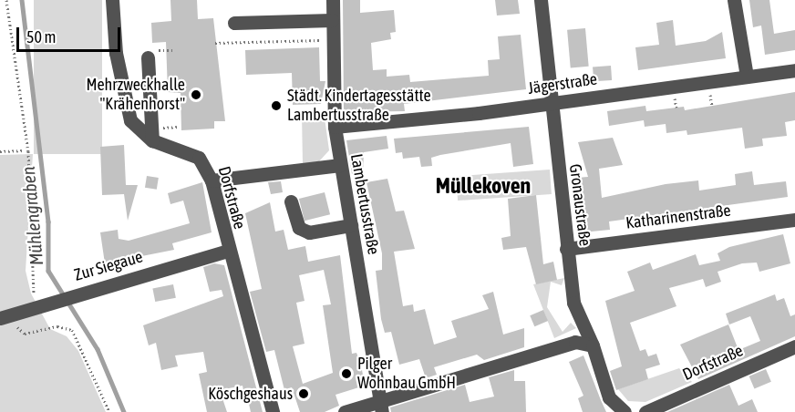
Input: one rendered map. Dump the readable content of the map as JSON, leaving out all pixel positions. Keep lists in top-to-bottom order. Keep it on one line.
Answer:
{"streets":{"street":["Jägerstraße","Dorfstraße","Lambertusstraße","Gronaustraße","Katharinenstraße","Zur Siegaue"]},"crossings":[["Jägerstraße","Lambertusstraße"],["Jägerstraße","Gronaustraße"],["Dorfstraße","Zur Siegaue"],["Gronaustraße","Katharinenstraße"]],"districts":["Müllekoven"],"water":["Mühlengraben"],"places":["Mehrzweckhalle \"Krähenhorst\"","Städt. Kindertagesstätte Lambertusstraße","Pilger Wohnbau GmbH","Köschgeshaus"],"scale_bar":"50 m"}
